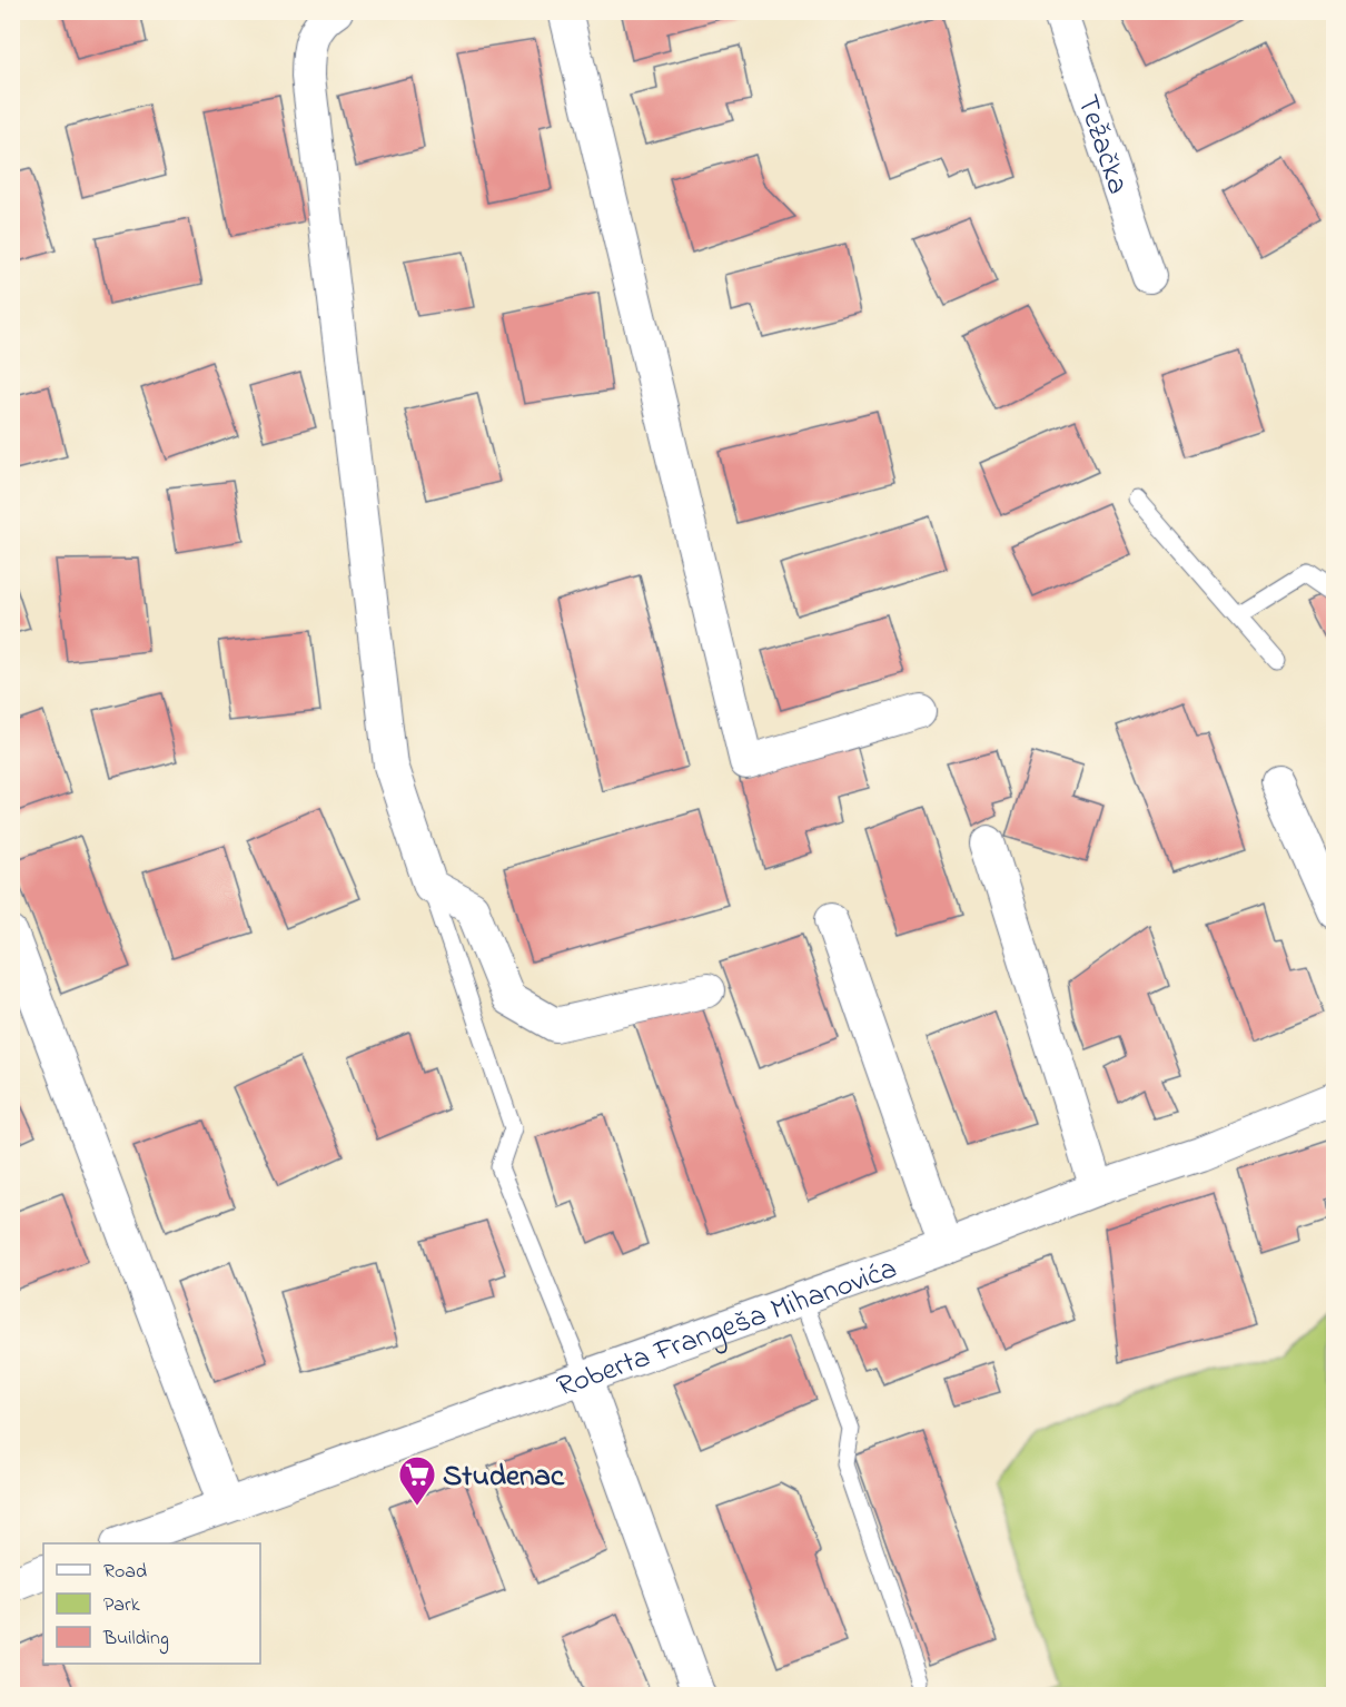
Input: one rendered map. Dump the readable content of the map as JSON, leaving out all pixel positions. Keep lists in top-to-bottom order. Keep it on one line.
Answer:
{"streets":{"street":["Težačka","Roberta Frangeša Mihanovića"]},"places":{"supermarket":["Studenac"]},"legend":["Road","Park","Building"]}
